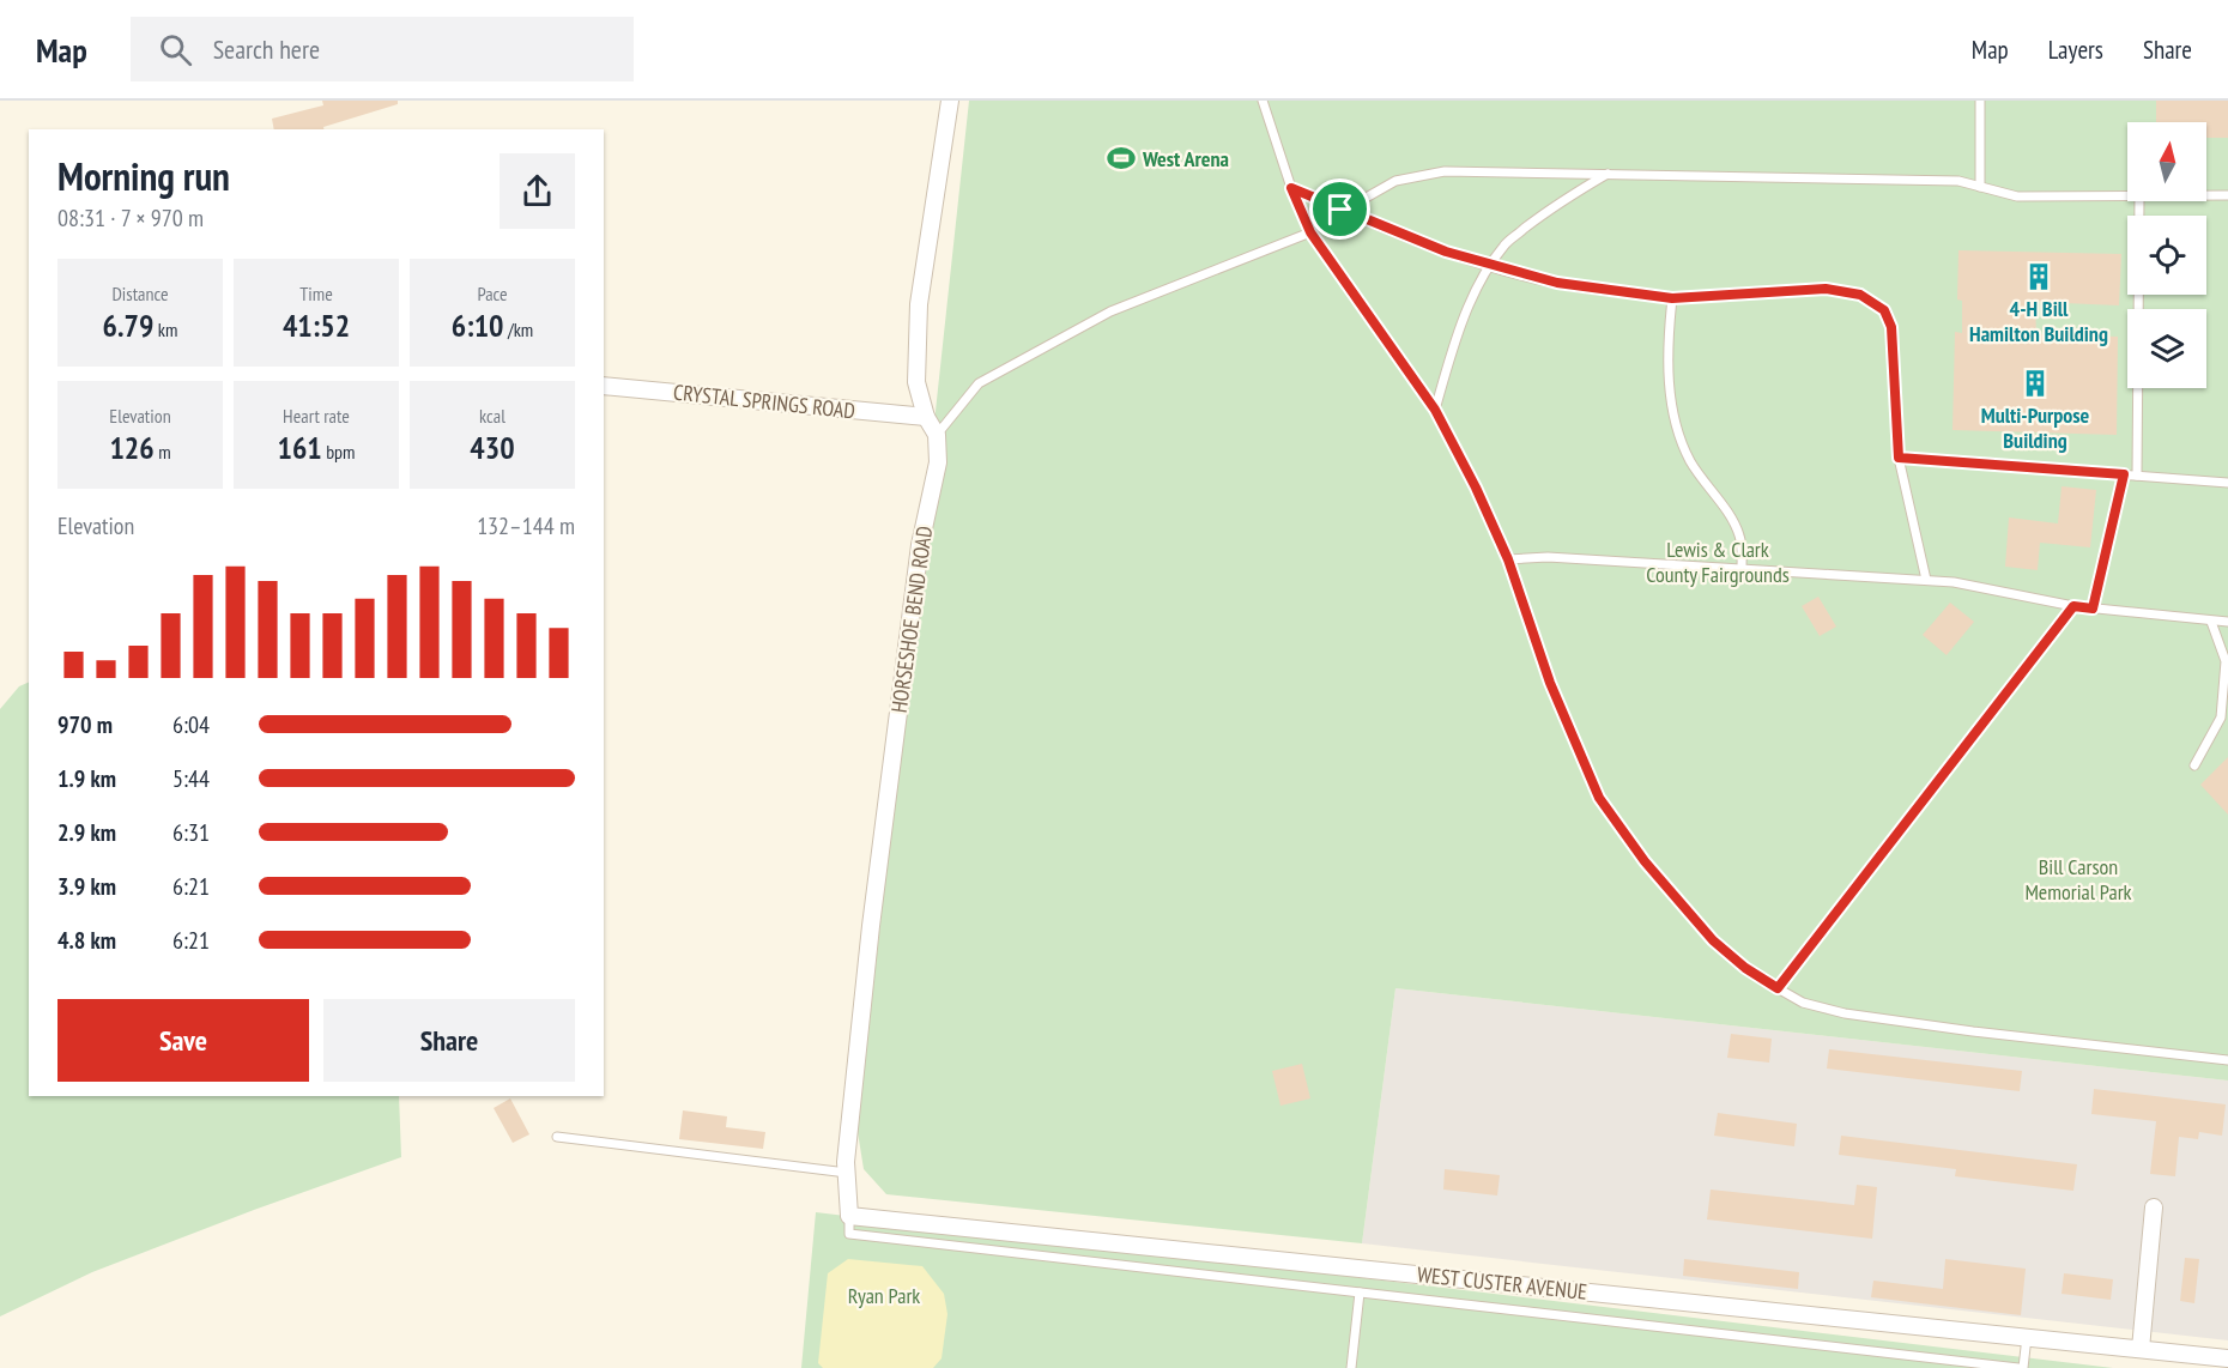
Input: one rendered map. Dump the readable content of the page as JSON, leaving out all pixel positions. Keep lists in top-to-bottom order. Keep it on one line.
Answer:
{"streets":{"street":["CRYSTAL SPRINGS ROAD","HORSESHOE BEND ROAD","WEST CUSTER AVENUE"]},"parks":["Lewis & Clark County Fairgrounds","Bill Carson Memorial Park","Ryan Park"],"places":{"sports":["West Arena"],"building":["4-H Bill Hamilton Building","Multi-Purpose Building"]},"north":"top","page":{"header":"Map","search":"Search here","nav":["Map","Layers","Share"],"heading":["Morning run","08:31 · 7 × 970 m"],"stats":[["Distance","6.79 km"],["Time","41:52"],["Pace","6:10 /km"],["Elevation","126 m"],["Heart rate","161 bpm"],["kcal","430"]],"chart":["Elevation","132–144 m"],"list":[{"name":"970 m","note":"6:04"},{"name":"1.9 km","note":"5:44"},{"name":"2.9 km","note":"6:31"},{"name":"3.9 km","note":"6:21"},{"name":"4.8 km","note":"6:21"}],"buttons":["Save","Share"]}}
